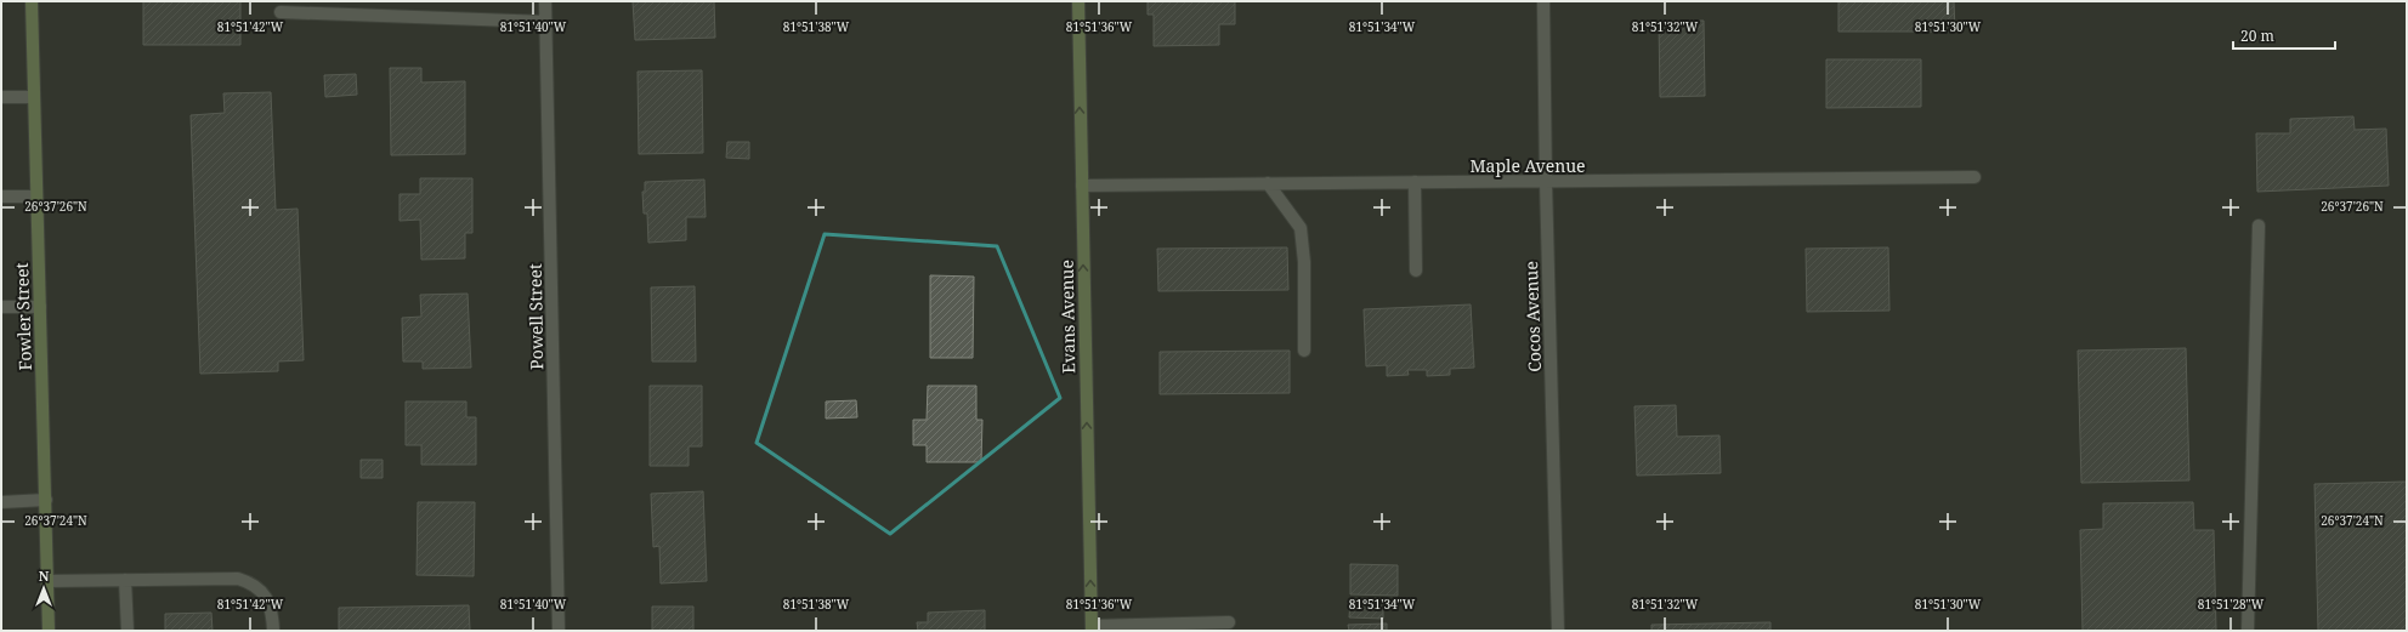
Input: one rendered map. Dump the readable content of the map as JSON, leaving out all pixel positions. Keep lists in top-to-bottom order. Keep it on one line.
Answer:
{"streets":{"main road":["Fowler Street","Evans Avenue"],"street":["Maple Avenue","Powell Street","Cocos Avenue"]},"crossings":[["Maple Avenue","Evans Avenue"],["Maple Avenue","Cocos Avenue"]],"one_way":["Evans Avenue"],"scale_bar":"20 m","north":"top","coordinates":["81°51'42\"W","81°51'40\"W","81°51'38\"W","81°51'36\"W","81°51'34\"W","81°51'32\"W","81°51'30\"W","26°37'26\"N","26°37'24\"N","81°51'28\"W"]}
